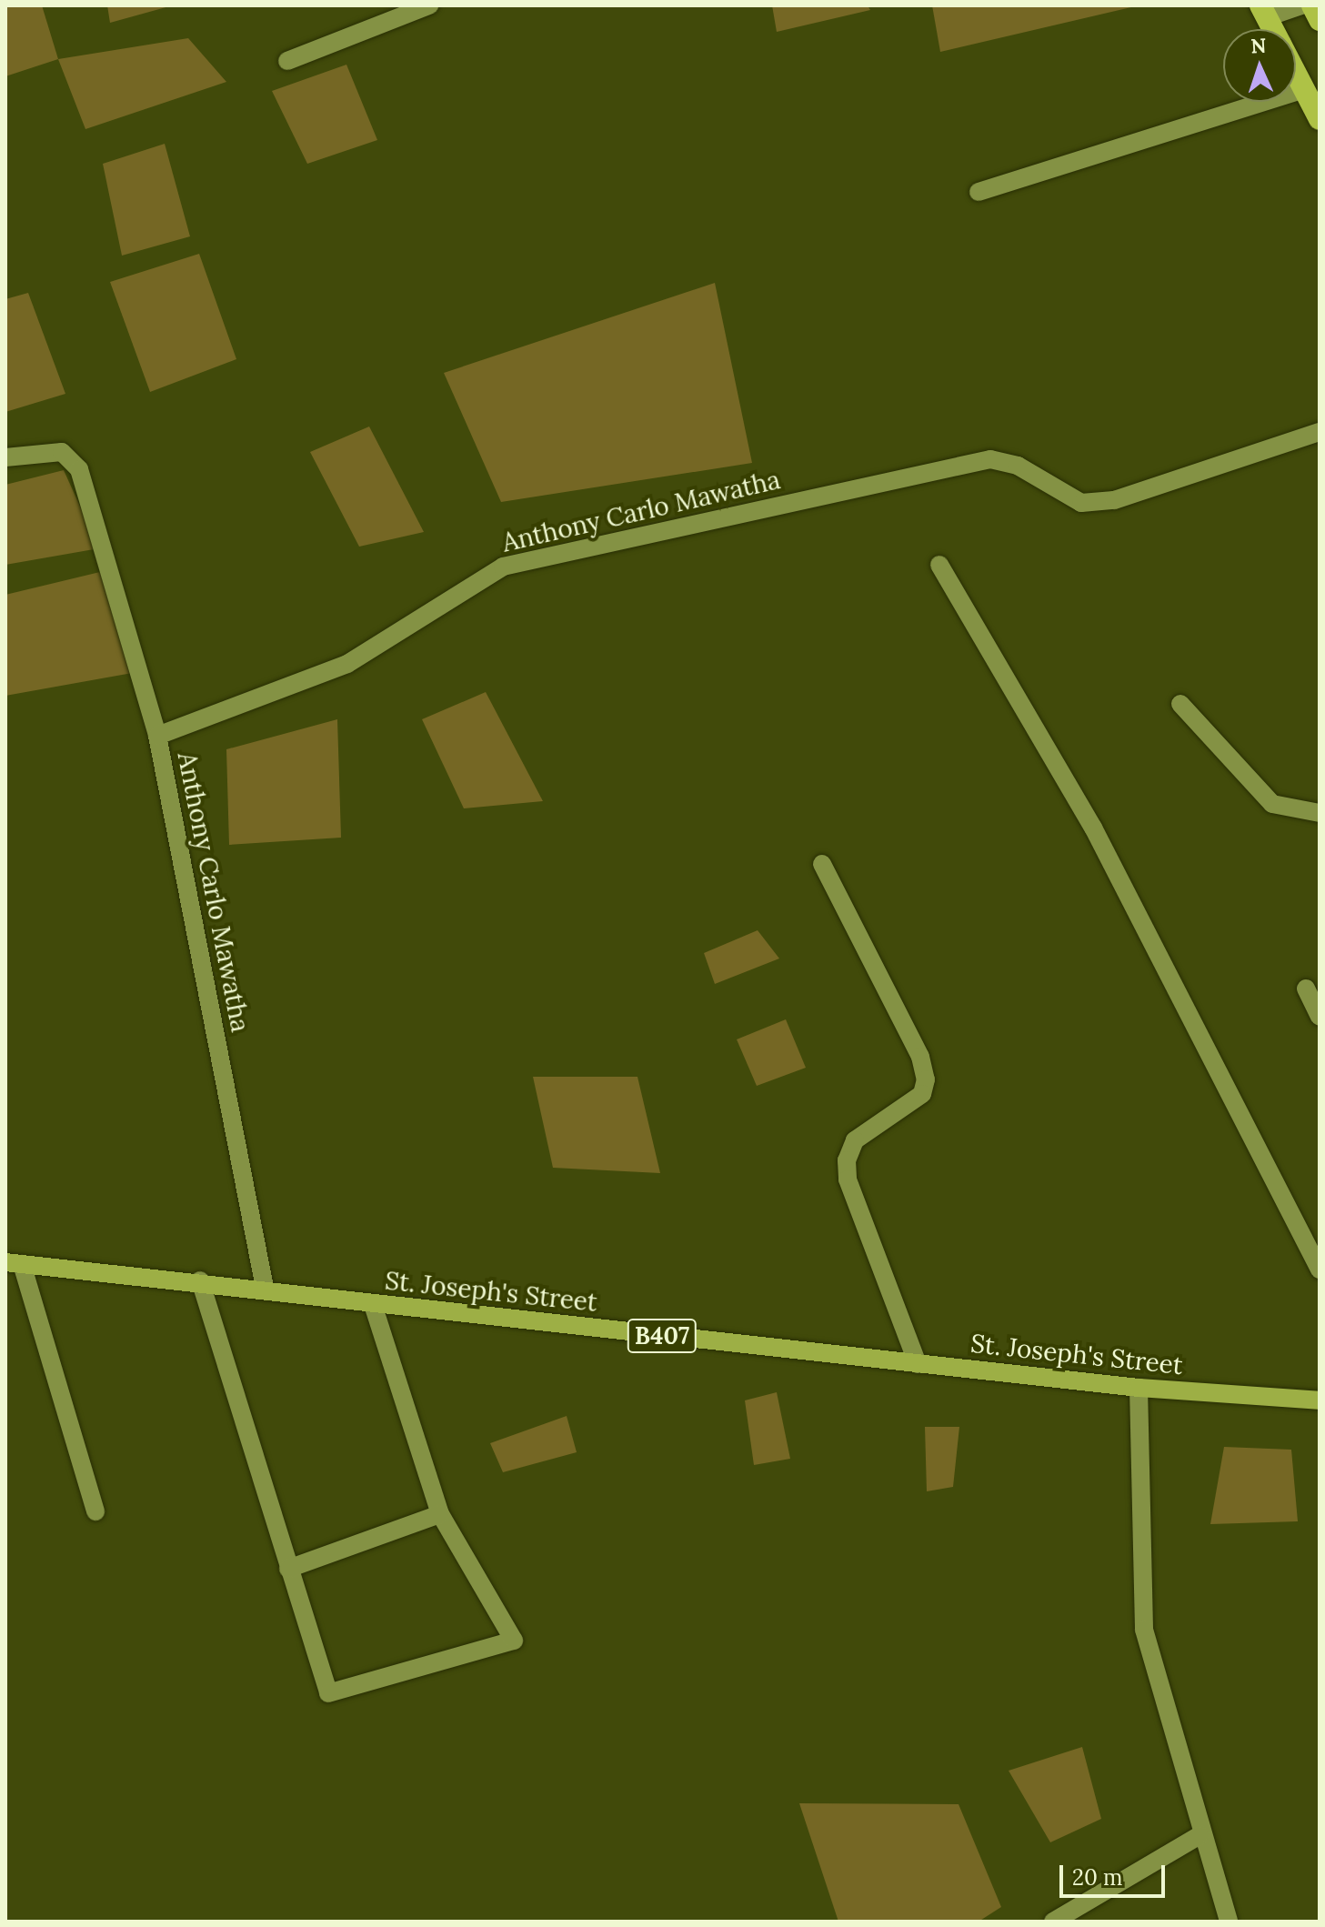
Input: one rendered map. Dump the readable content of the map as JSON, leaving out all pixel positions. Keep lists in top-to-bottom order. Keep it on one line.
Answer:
{"streets":{"main road":["St. Joseph's Street","B407"],"street":["Anthony Carlo Mawatha"]},"crossings":[["Anthony Carlo Mawatha","St. Joseph's Street"]],"scale_bar":"20 m","north":"top"}
